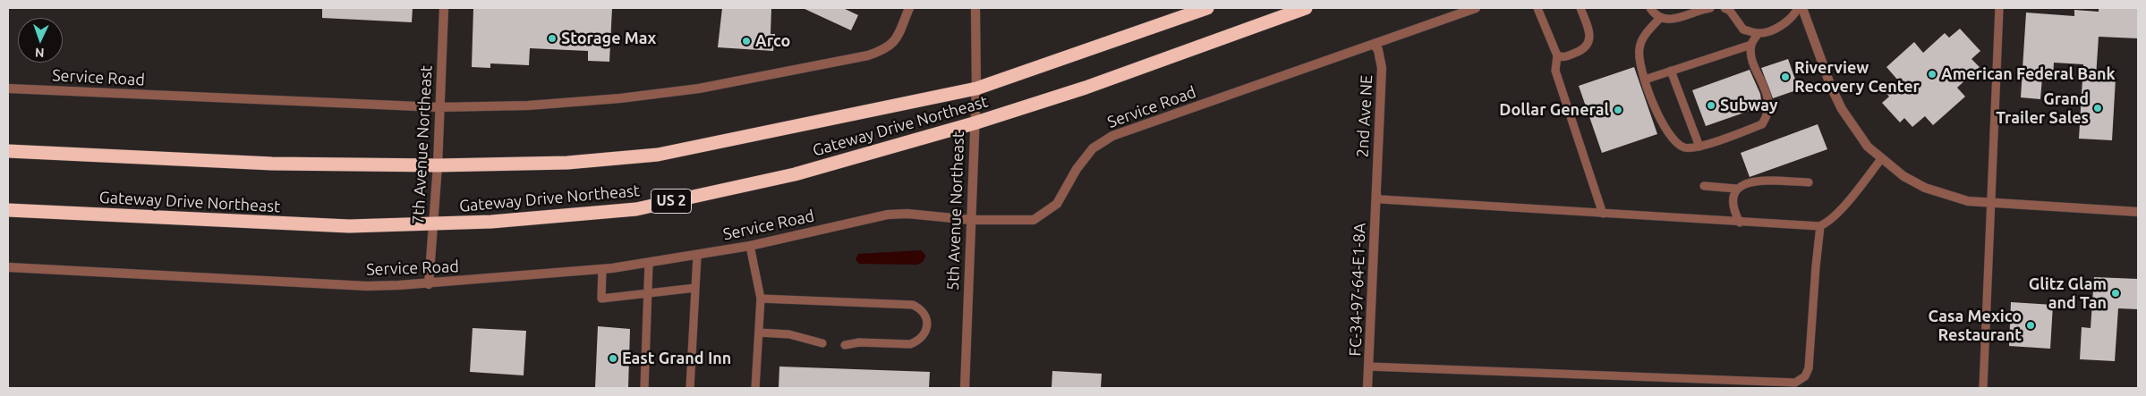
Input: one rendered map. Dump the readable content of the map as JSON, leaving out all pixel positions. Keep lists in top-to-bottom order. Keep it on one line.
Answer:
{"streets":{"highway":["Gateway Drive Northeast","US 2"],"street":["Service Road","2nd Ave NE","7th Avenue Northeast","5th Avenue Northeast","FC-34-97-64-E1-8A"]},"crossings":[["Service Road","2nd Ave NE"],["Service Road","7th Avenue Northeast"],["Service Road","5th Avenue Northeast"],["2nd Ave NE","FC-34-97-64-E1-8A"],["Gateway Drive Northeast","7th Avenue Northeast"],["Gateway Drive Northeast","5th Avenue Northeast"]],"places":["Storage Max","Arco","American Federal Bank","Riverview Recovery Center","Subway","Grand Trailer Sales","Dollar General","Glitz Glam and Tan","Casa Mexico Restaurant","East Grand Inn"],"north":"bottom"}
